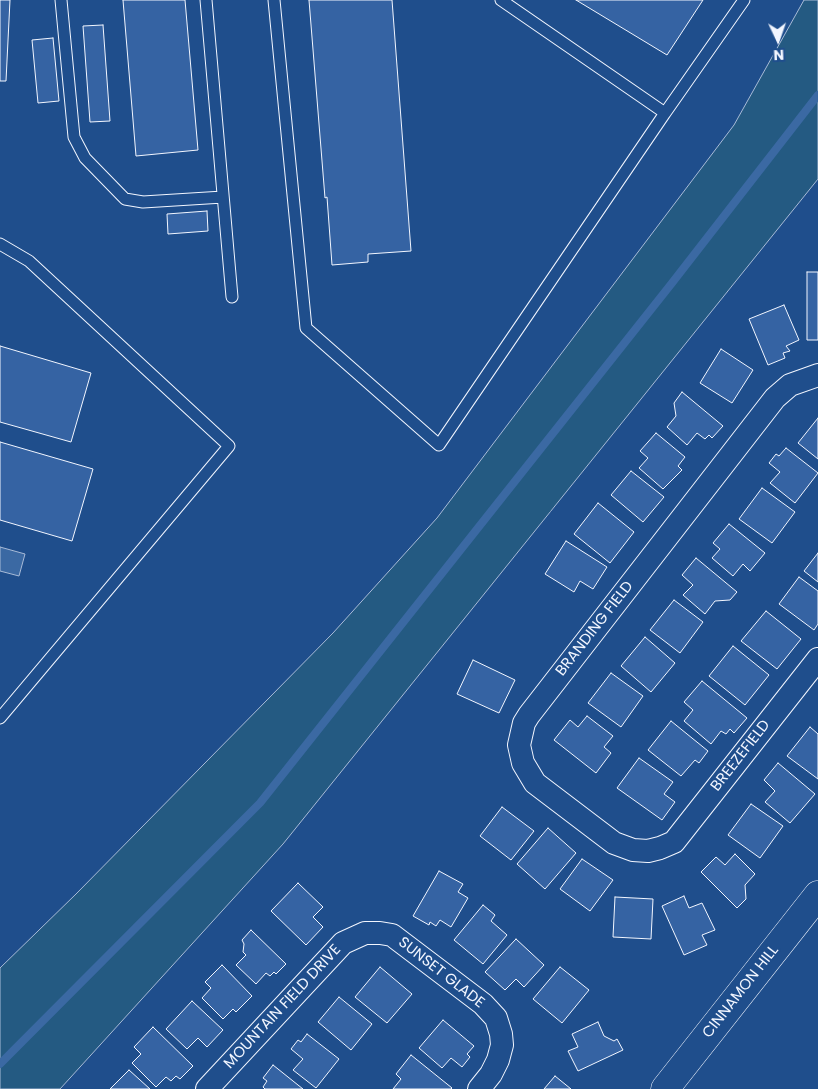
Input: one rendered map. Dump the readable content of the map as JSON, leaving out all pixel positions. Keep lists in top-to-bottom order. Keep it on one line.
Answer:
{"streets":{"street":["BRANDING FIELD","BREEZEFIELD","SUNSET GLADE","CINNAMON HILL","MOUNTAIN FIELD DRIVE"]},"crossings":[["BRANDING FIELD","BREEZEFIELD"],["SUNSET GLADE","MOUNTAIN FIELD DRIVE"]],"north":"bottom"}
